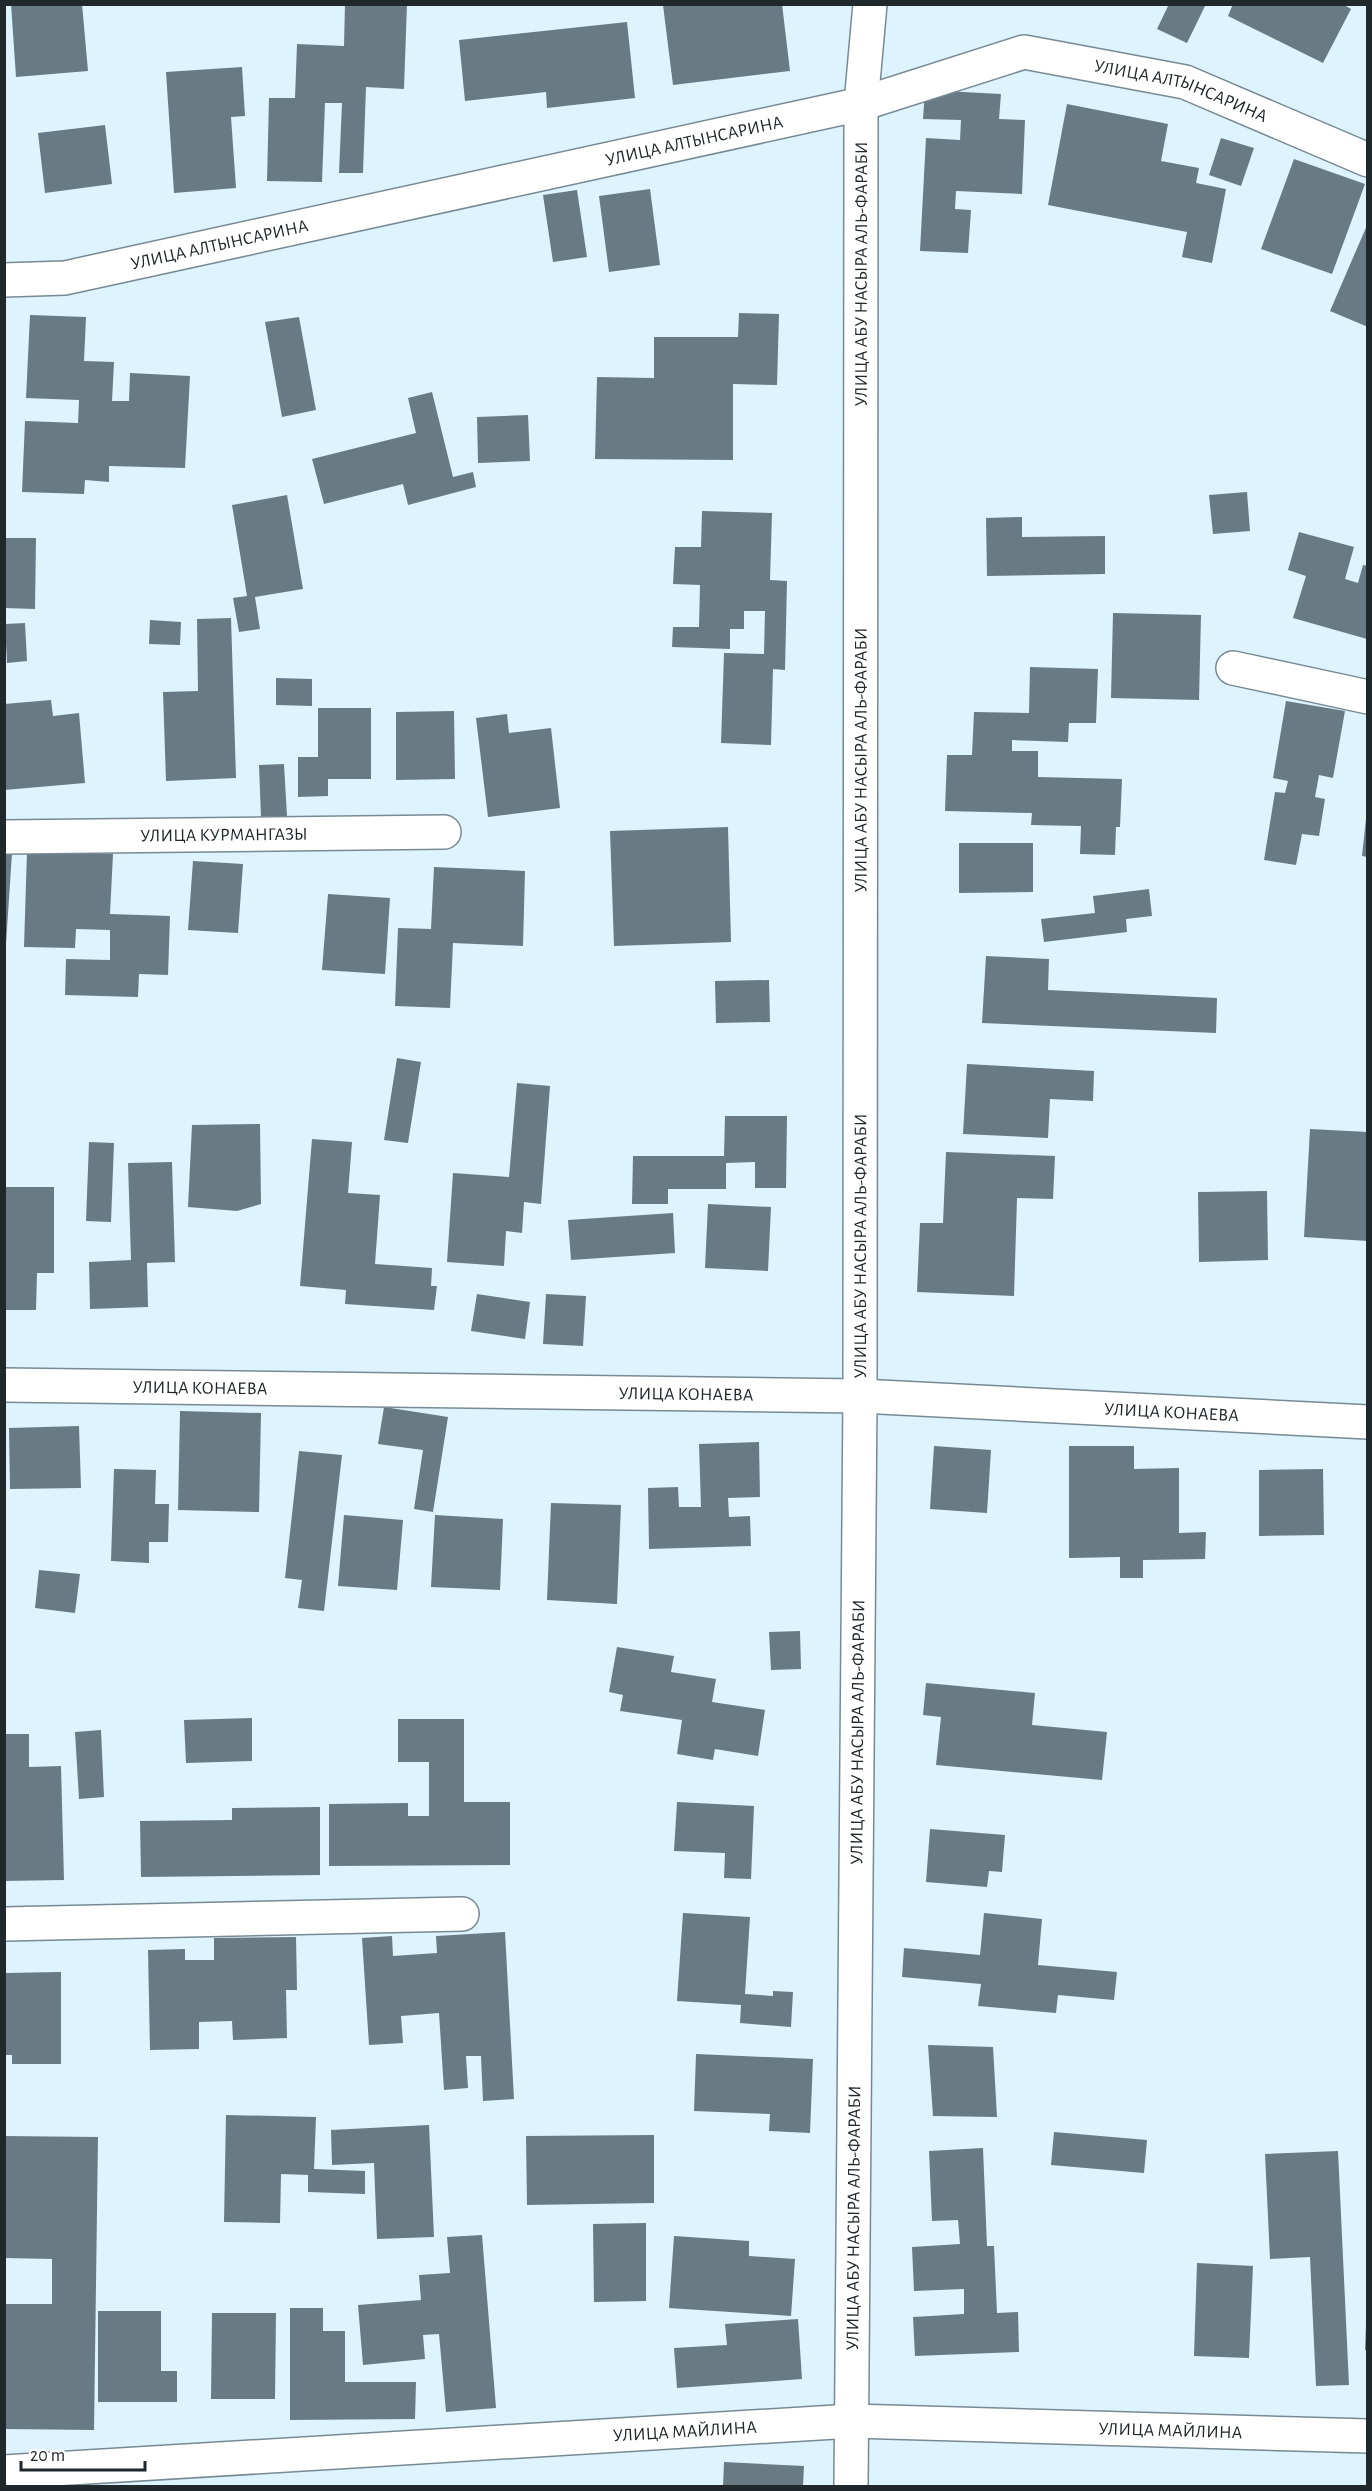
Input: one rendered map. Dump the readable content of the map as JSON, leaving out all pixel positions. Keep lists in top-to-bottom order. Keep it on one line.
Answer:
{"streets":{"street":["УЛИЦА АЛТЫНСАРИНА","УЛИЦА АБУ НАСЫРА АЛЬ-ФАРАБИ","УЛИЦА КУРМАНГАЗЫ","УЛИЦА КОНАЕВА","УЛИЦА МАЙЛИНА"]},"crossings":[["УЛИЦА АЛТЫНСАРИНА","УЛИЦА АБУ НАСЫРА АЛЬ-ФАРАБИ"],["УЛИЦА АБУ НАСЫРА АЛЬ-ФАРАБИ","УЛИЦА КОНАЕВА"],["УЛИЦА АБУ НАСЫРА АЛЬ-ФАРАБИ","УЛИЦА МАЙЛИНА"]],"scale_bar":"20 m"}
